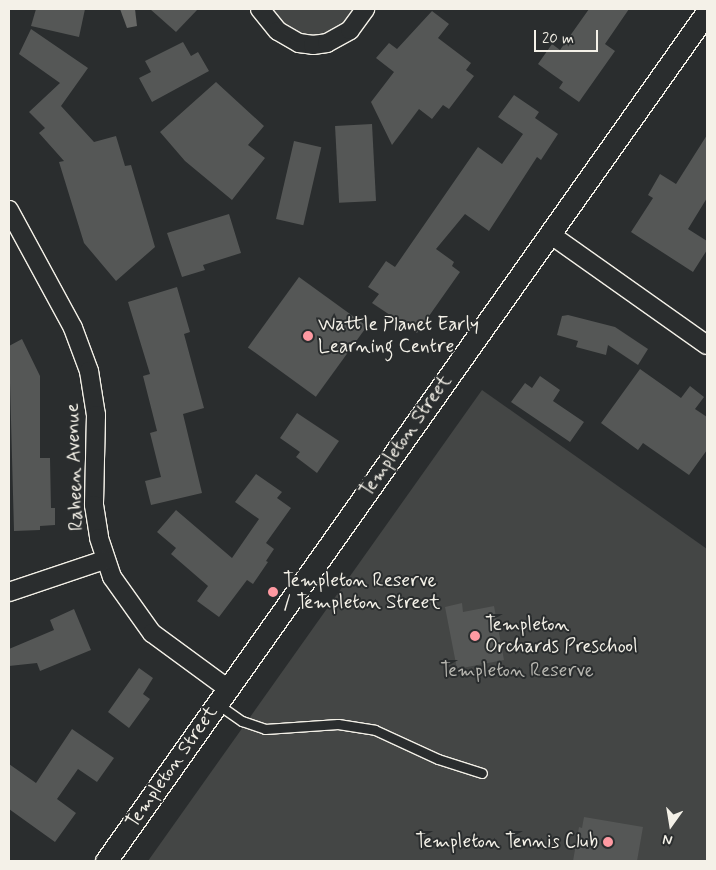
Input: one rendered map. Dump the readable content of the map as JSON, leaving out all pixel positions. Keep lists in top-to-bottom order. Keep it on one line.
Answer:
{"streets":{"street":["Templeton Street","Raheen Avenue"]},"crossings":[["Templeton Street","Raheen Avenue"]],"parks":["Templeton Reserve"],"places":["Wattle Planet Early Learning Centre","Templeton Reserve / Templeton Street","Templeton Orchards Preschool","Templeton Tennis Club"],"scale_bar":"20 m","north":"bottom"}
